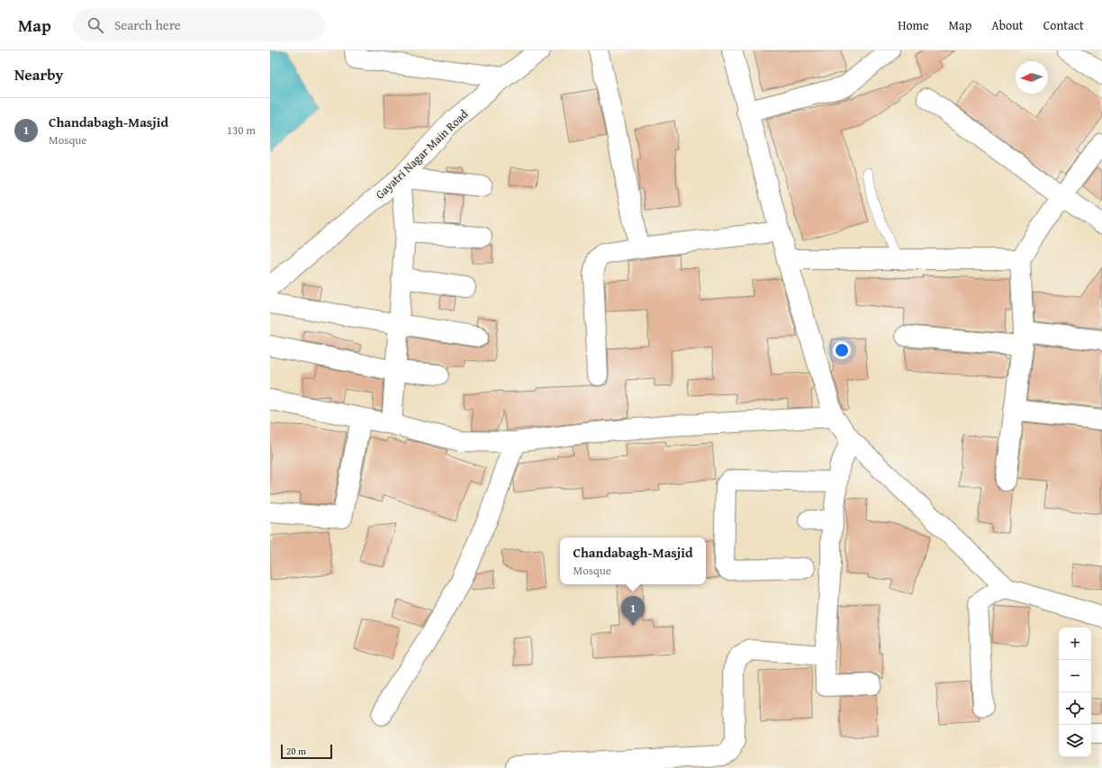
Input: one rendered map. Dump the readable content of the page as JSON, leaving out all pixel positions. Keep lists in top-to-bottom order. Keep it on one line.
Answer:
{"streets":{"street":["Gayatri Nagar Main Road"]},"scale_bar":"20 m","north":"left","page":{"header":"Map","search":"Search here","nav":["Home","Map","About","Contact"],"heading":"Nearby","list":[{"mark":"1","name":"Chandabagh-Masjid","note":"Mosque","value":"130 m"}],"popup":["Chandabagh-Masjid","Mosque"],"pins":"1","map_buttons":["+","−"],"scale":"20 m"}}
